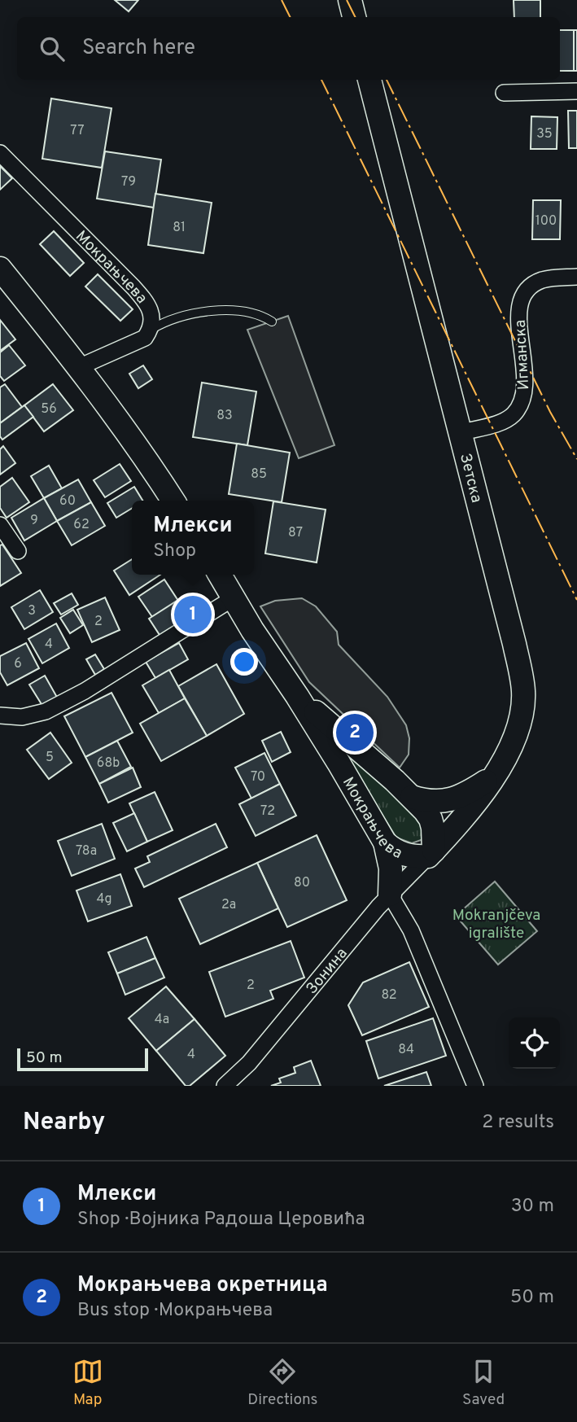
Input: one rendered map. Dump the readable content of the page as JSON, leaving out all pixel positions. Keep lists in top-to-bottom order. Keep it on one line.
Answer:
{"streets":{"street":["Мокрањчева","Игманска","Зетска","Зонина"]},"crossings":[["Мокрањчева","Зетска"],["Мокрањчева","Зонина"],["Игманска","Зетска"],["Зетска","Зонина"]],"parks":["Mokranjčeva igralište"],"house_numbers":["77","35","79","100","81","56","83","85","60","9","62","87","3","2","4","6","5","68b","70","72","78a","80","4g","2a","2","82","4a","84","4"],"scale_bar":"50 m","page":{"search":"Search here","popup":["Млекси","Shop"],"pins":["1","2"],"scale":"50 m","heading":["Nearby","2 results"],"list":[{"mark":"1","name":"Млекси","note":"Shop · Војника Радоша Церовића","value":"30 m"},{"mark":"2","name":"Мокрањчева окретница","note":"Bus stop · Мокрањчева","value":"50 m"}],"nav":["Map","Directions","Saved"]}}
